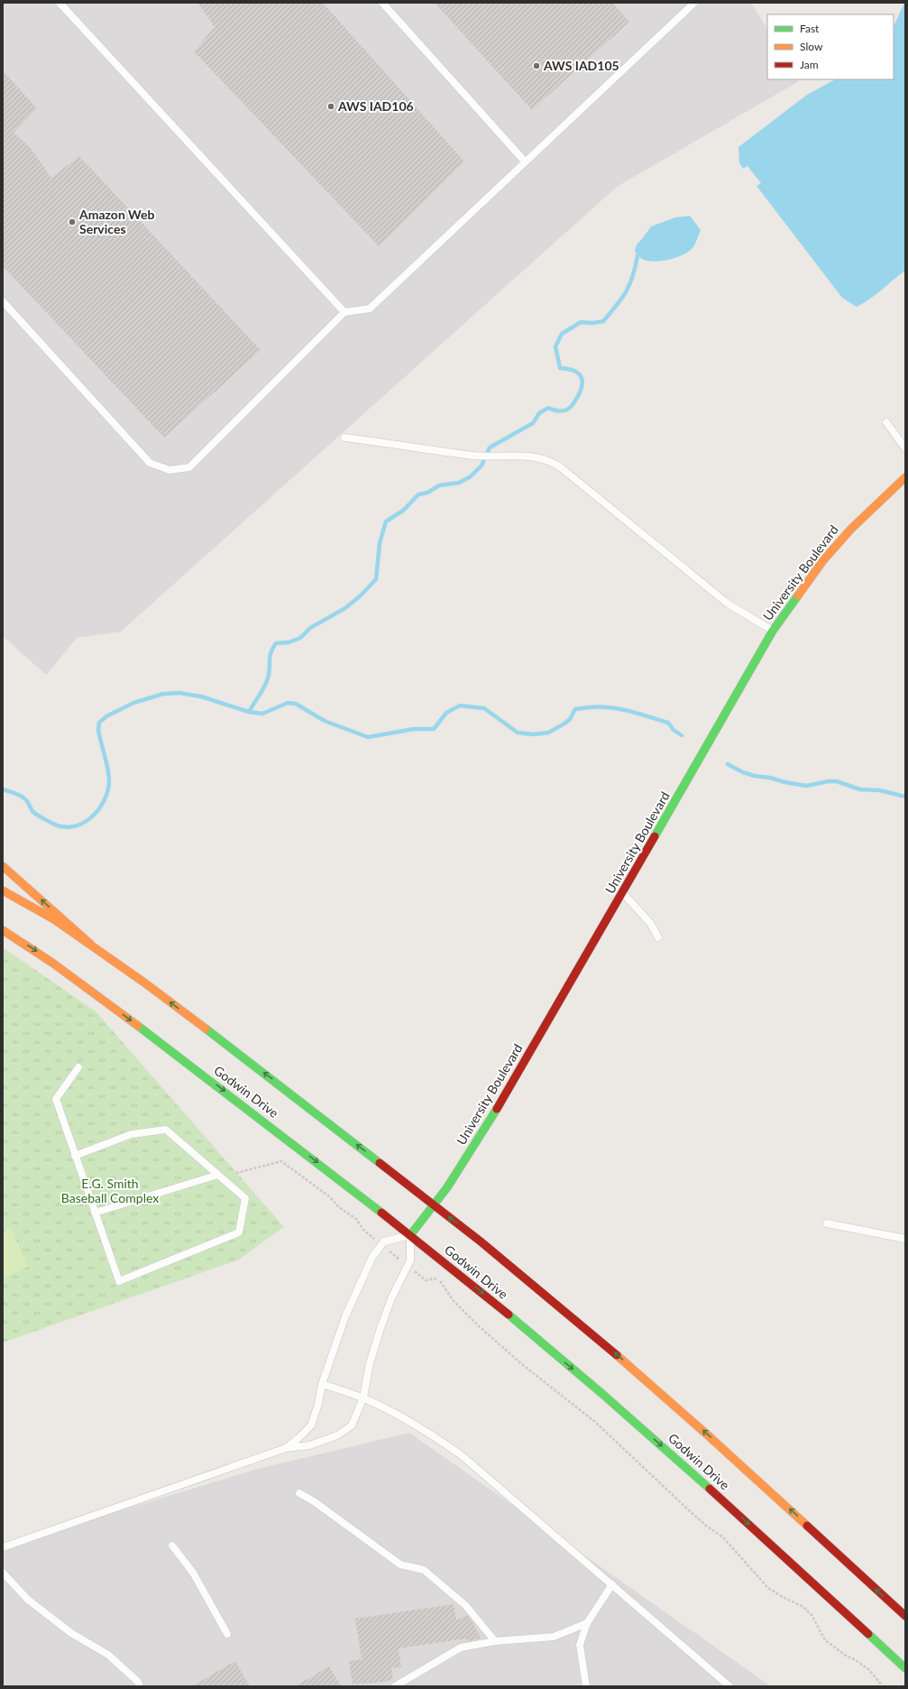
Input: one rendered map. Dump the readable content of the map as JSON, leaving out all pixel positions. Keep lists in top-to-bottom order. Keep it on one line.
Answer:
{"streets":{"main road":["University Boulevard","Godwin Drive"]},"crossings":[["University Boulevard","Godwin Drive"]],"parks":["E.G. Smith Baseball Complex"],"places":["AWS IAD105","AWS IAD106","Amazon Web Services"],"legend":["Fast","Slow","Jam"]}
